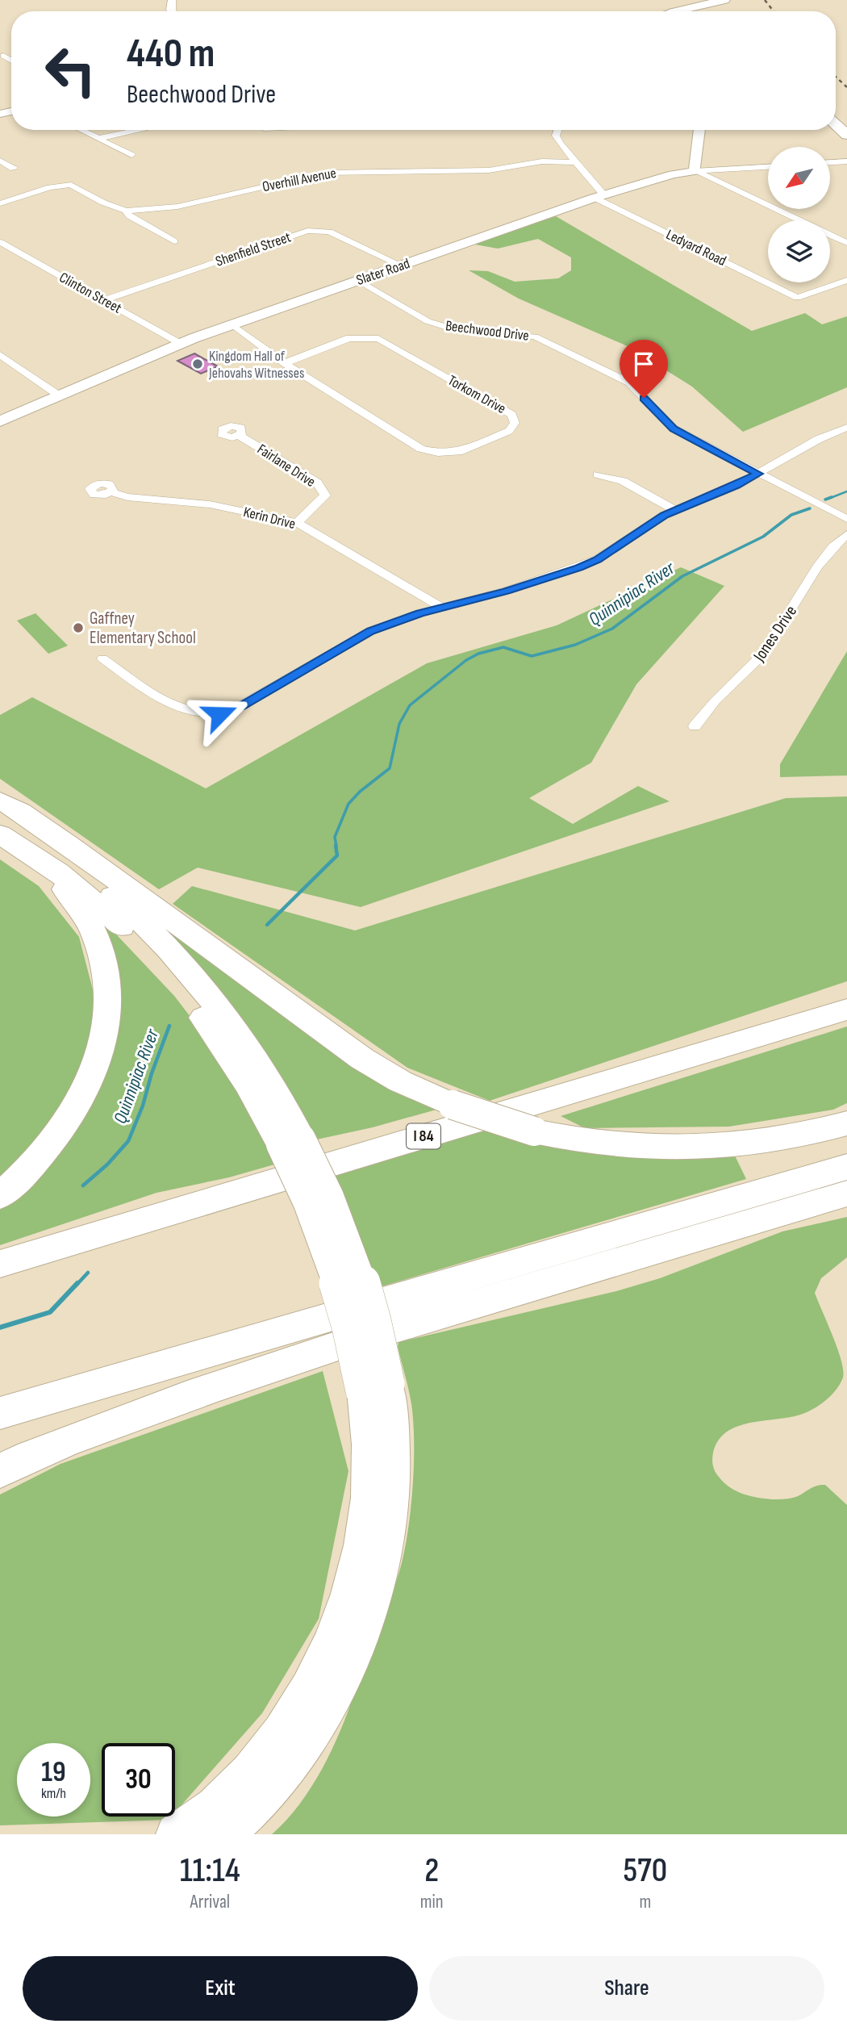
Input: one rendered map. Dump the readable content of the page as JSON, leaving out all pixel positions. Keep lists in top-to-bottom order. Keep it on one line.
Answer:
{"streets":{"highway":["I 84"],"main road":["Slater Road"],"street":["Overhill Avenue","Ledyard Road","Shenfield Street","Clinton Street","Beechwood Drive","Torkom Drive","Fairlane Drive","Kerin Drive","Jones Drive"]},"crossings":[["Ledyard Road","Slater Road"],["Shenfield Street","Slater Road"],["Shenfield Street","Clinton Street"],["Slater Road","Clinton Street"],["Slater Road","Beechwood Drive"],["Slater Road","Torkom Drive"],["Fairlane Drive","Kerin Drive"]],"water":["Quinnipiac River"],"places":["Kingdom Hall of Jehovahs Witnesses","Gaffney Elementary School"],"north":"bottom left","page":{"turn":["440 m","Beechwood Drive"],"speed":"19 km/h","limit":"30","eta":["11:14","Arrival","2","min","570","m"],"buttons":["Exit","Share"]}}
